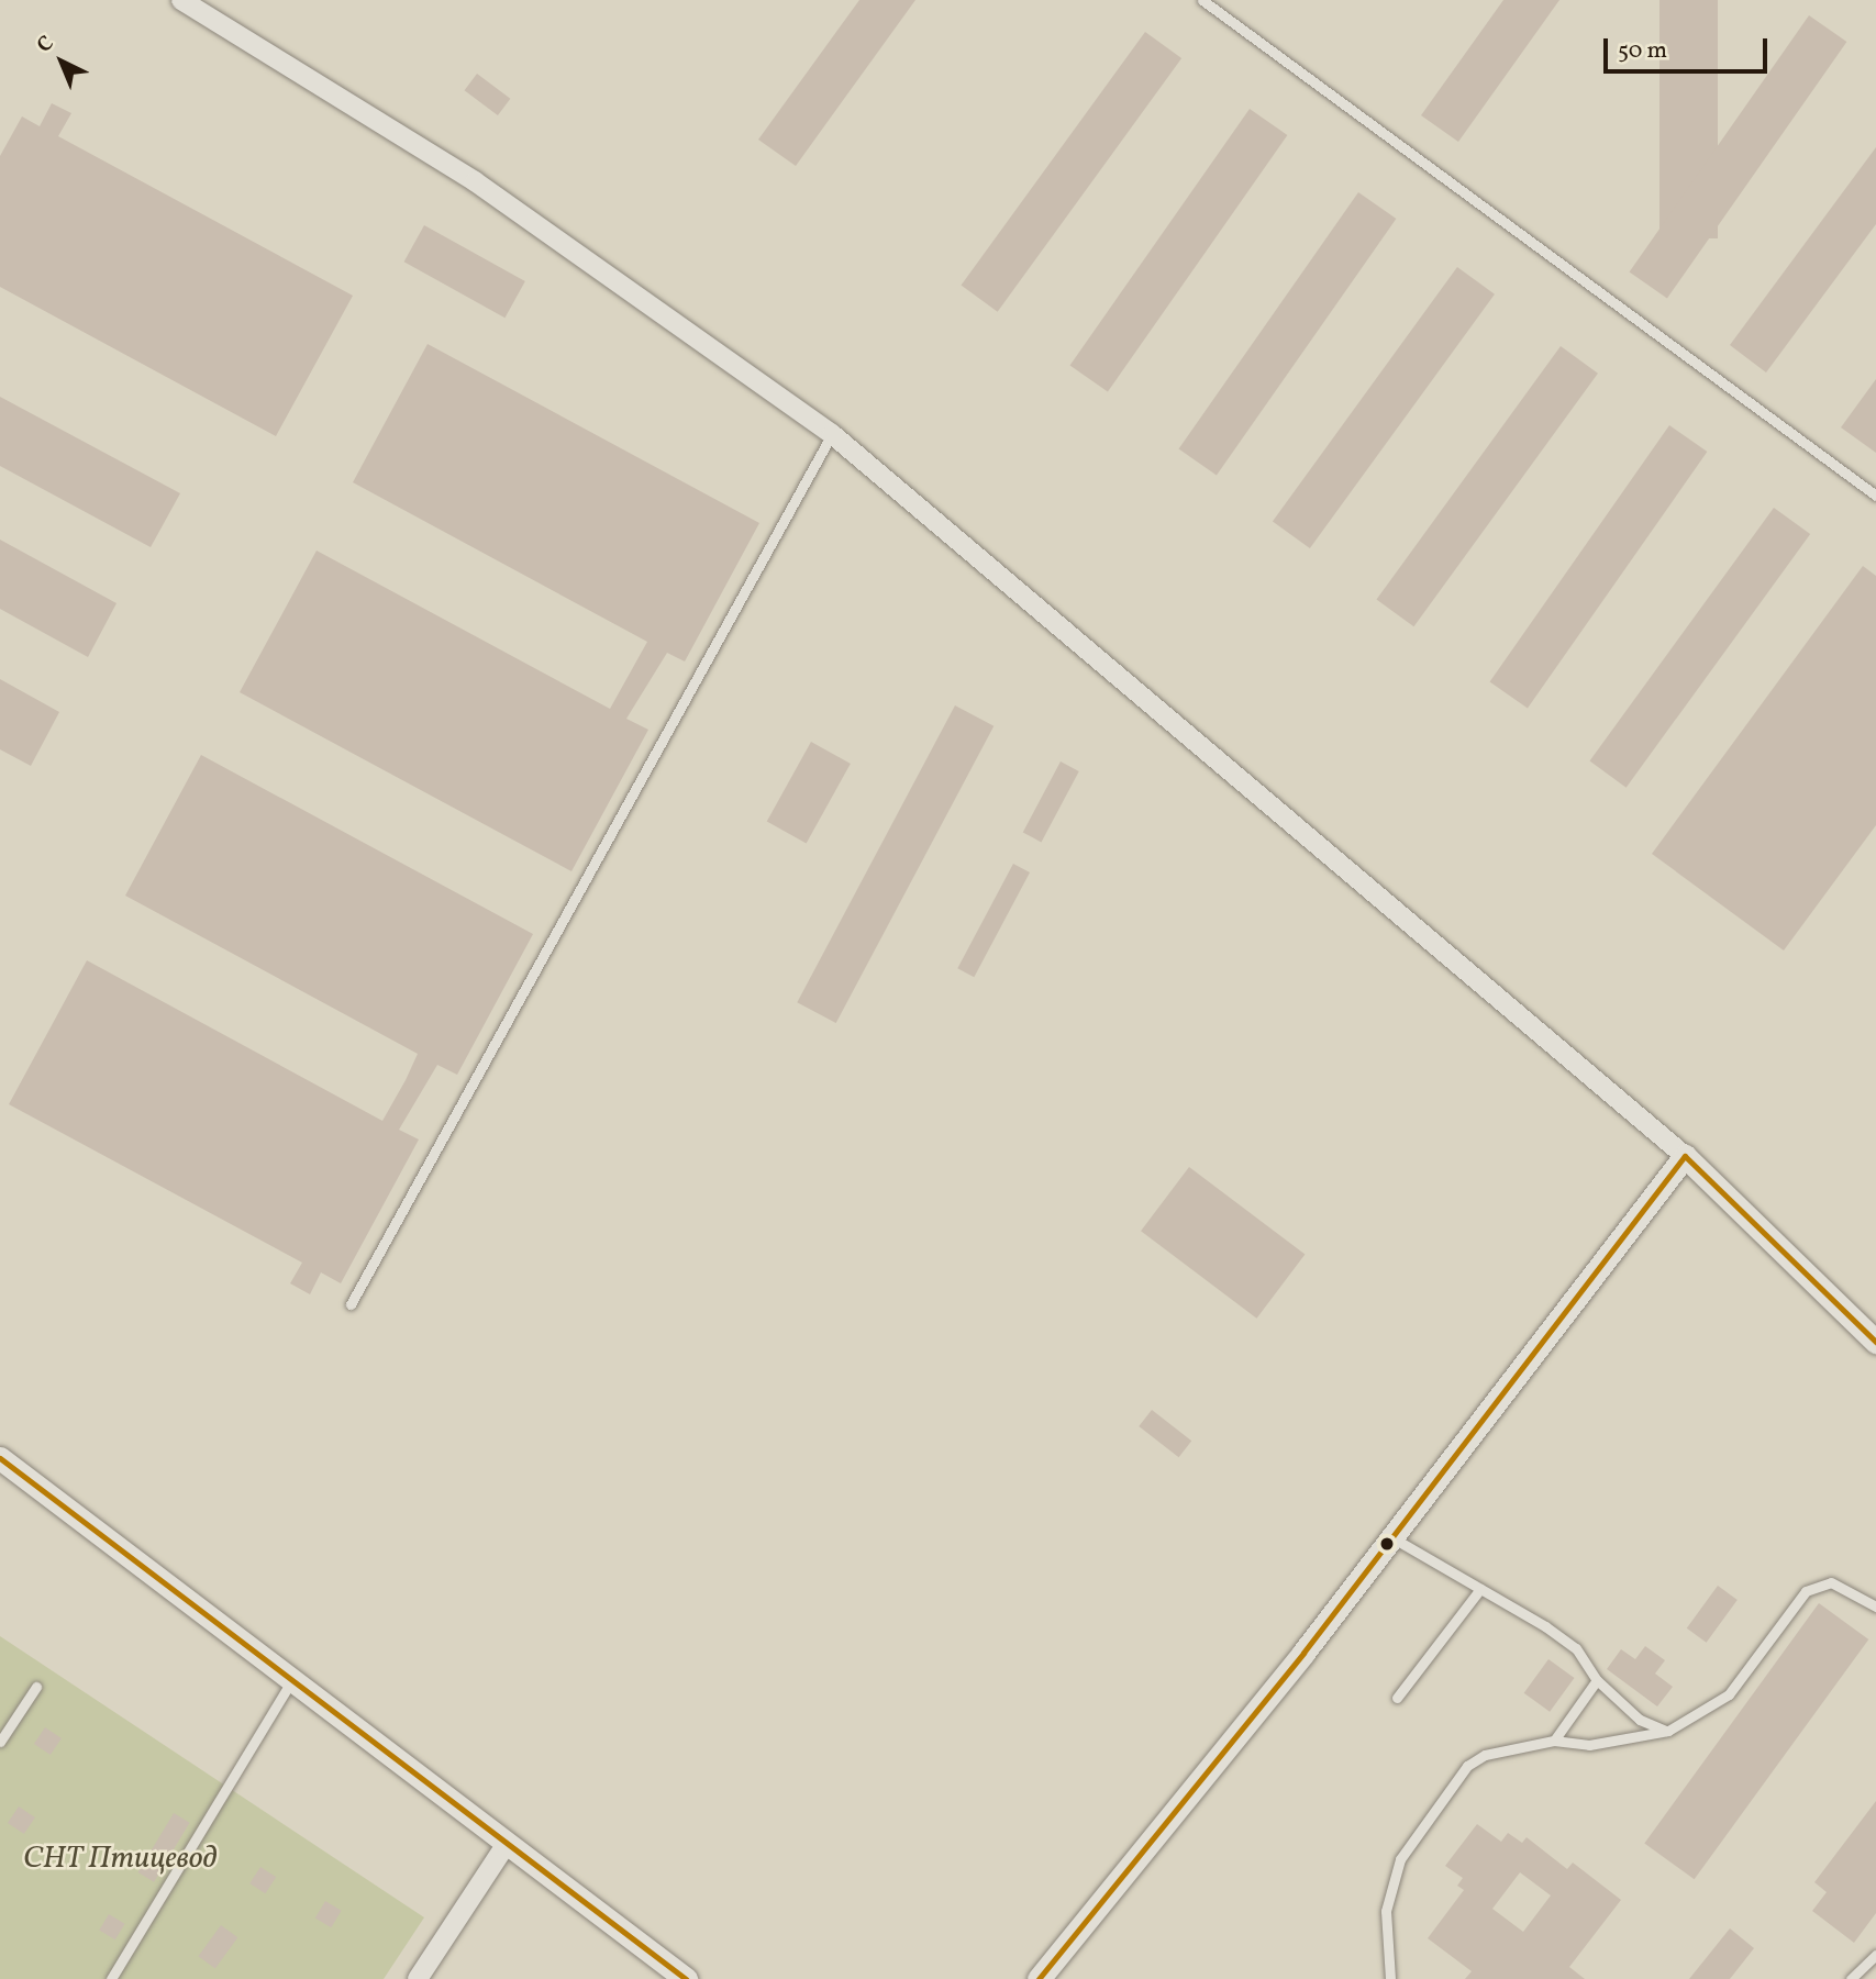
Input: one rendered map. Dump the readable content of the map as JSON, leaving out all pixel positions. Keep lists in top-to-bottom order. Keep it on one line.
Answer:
{"parks":["СНТ Птицевод"],"scale_bar":"50 m","north":"top left"}
